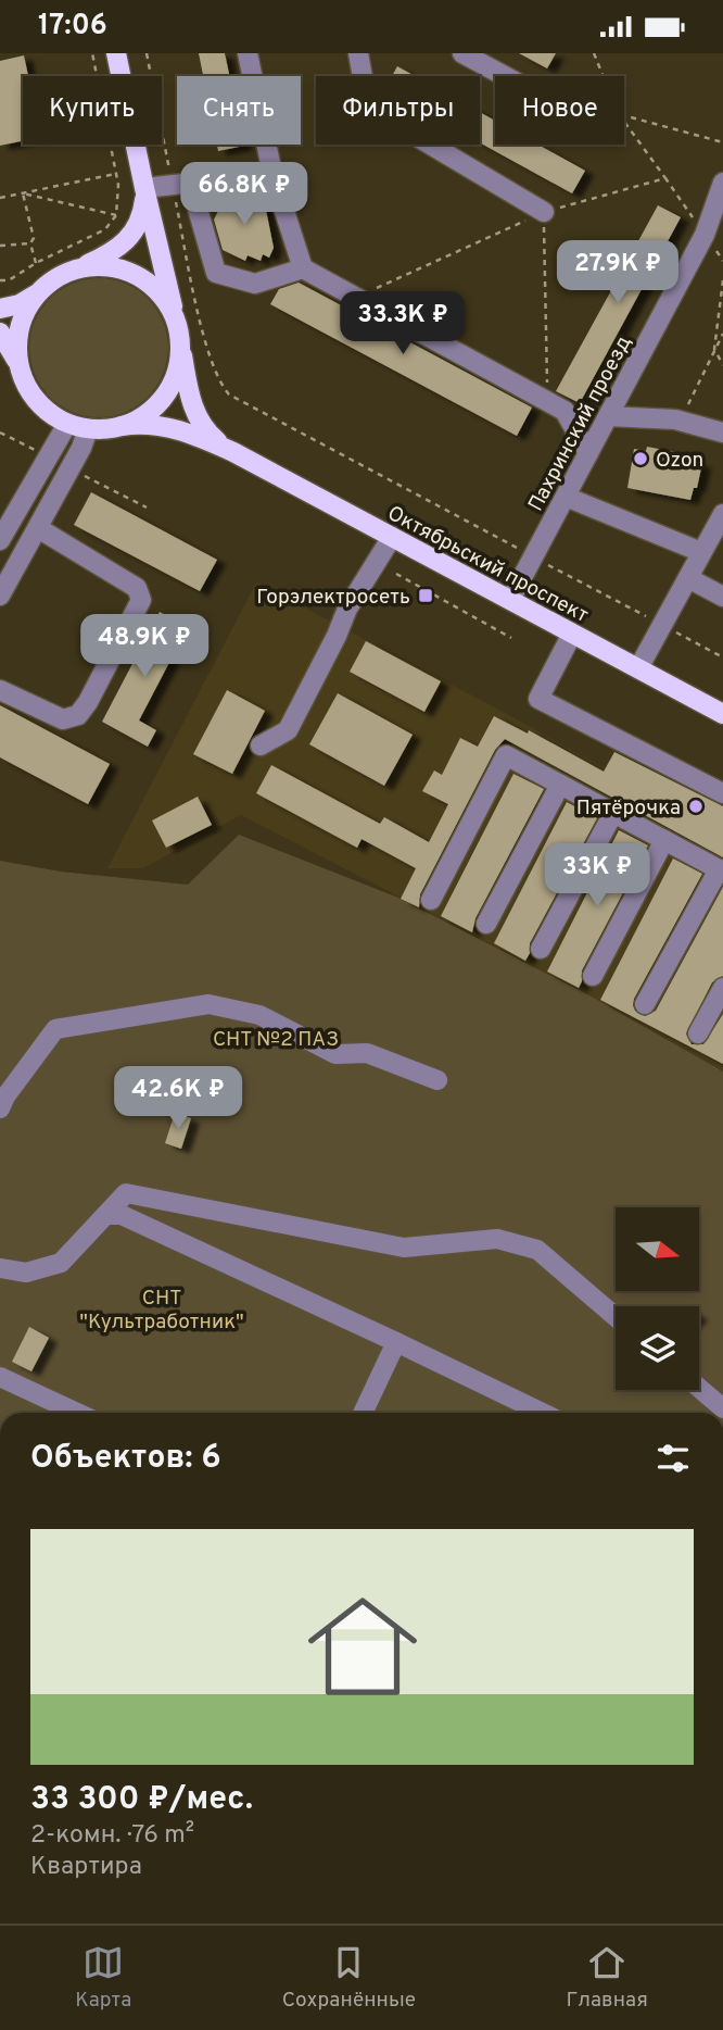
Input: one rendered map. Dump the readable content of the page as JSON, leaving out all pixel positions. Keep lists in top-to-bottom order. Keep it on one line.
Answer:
{"streets":{"main road":["Октябрьский проспект"],"street":["Пахринский проезд"]},"crossings":[["Пахринский проезд","Октябрьский проспект"]],"parks":["СНТ №2 ПАЗ","СНТ \"Культработник\""],"places":{"other":["Ozon","Пятёрочка"],"transit":["Горэлектросеть"]},"north":"right","page":{"status":"17:06","chip":["Купить","Снять","Фильтры","Новое"],"price":["66.8K ₽","27.9K ₽","33.3K ₽","48.9K ₽","33K ₽","42.6K ₽"],"heading":"Объектов: 6","list":[{"name":"33 300 ₽/мес.","note":"2-комн. · 76 m² · Квартира"}],"tabs":["Карта","Сохранённые","Главная"]}}
